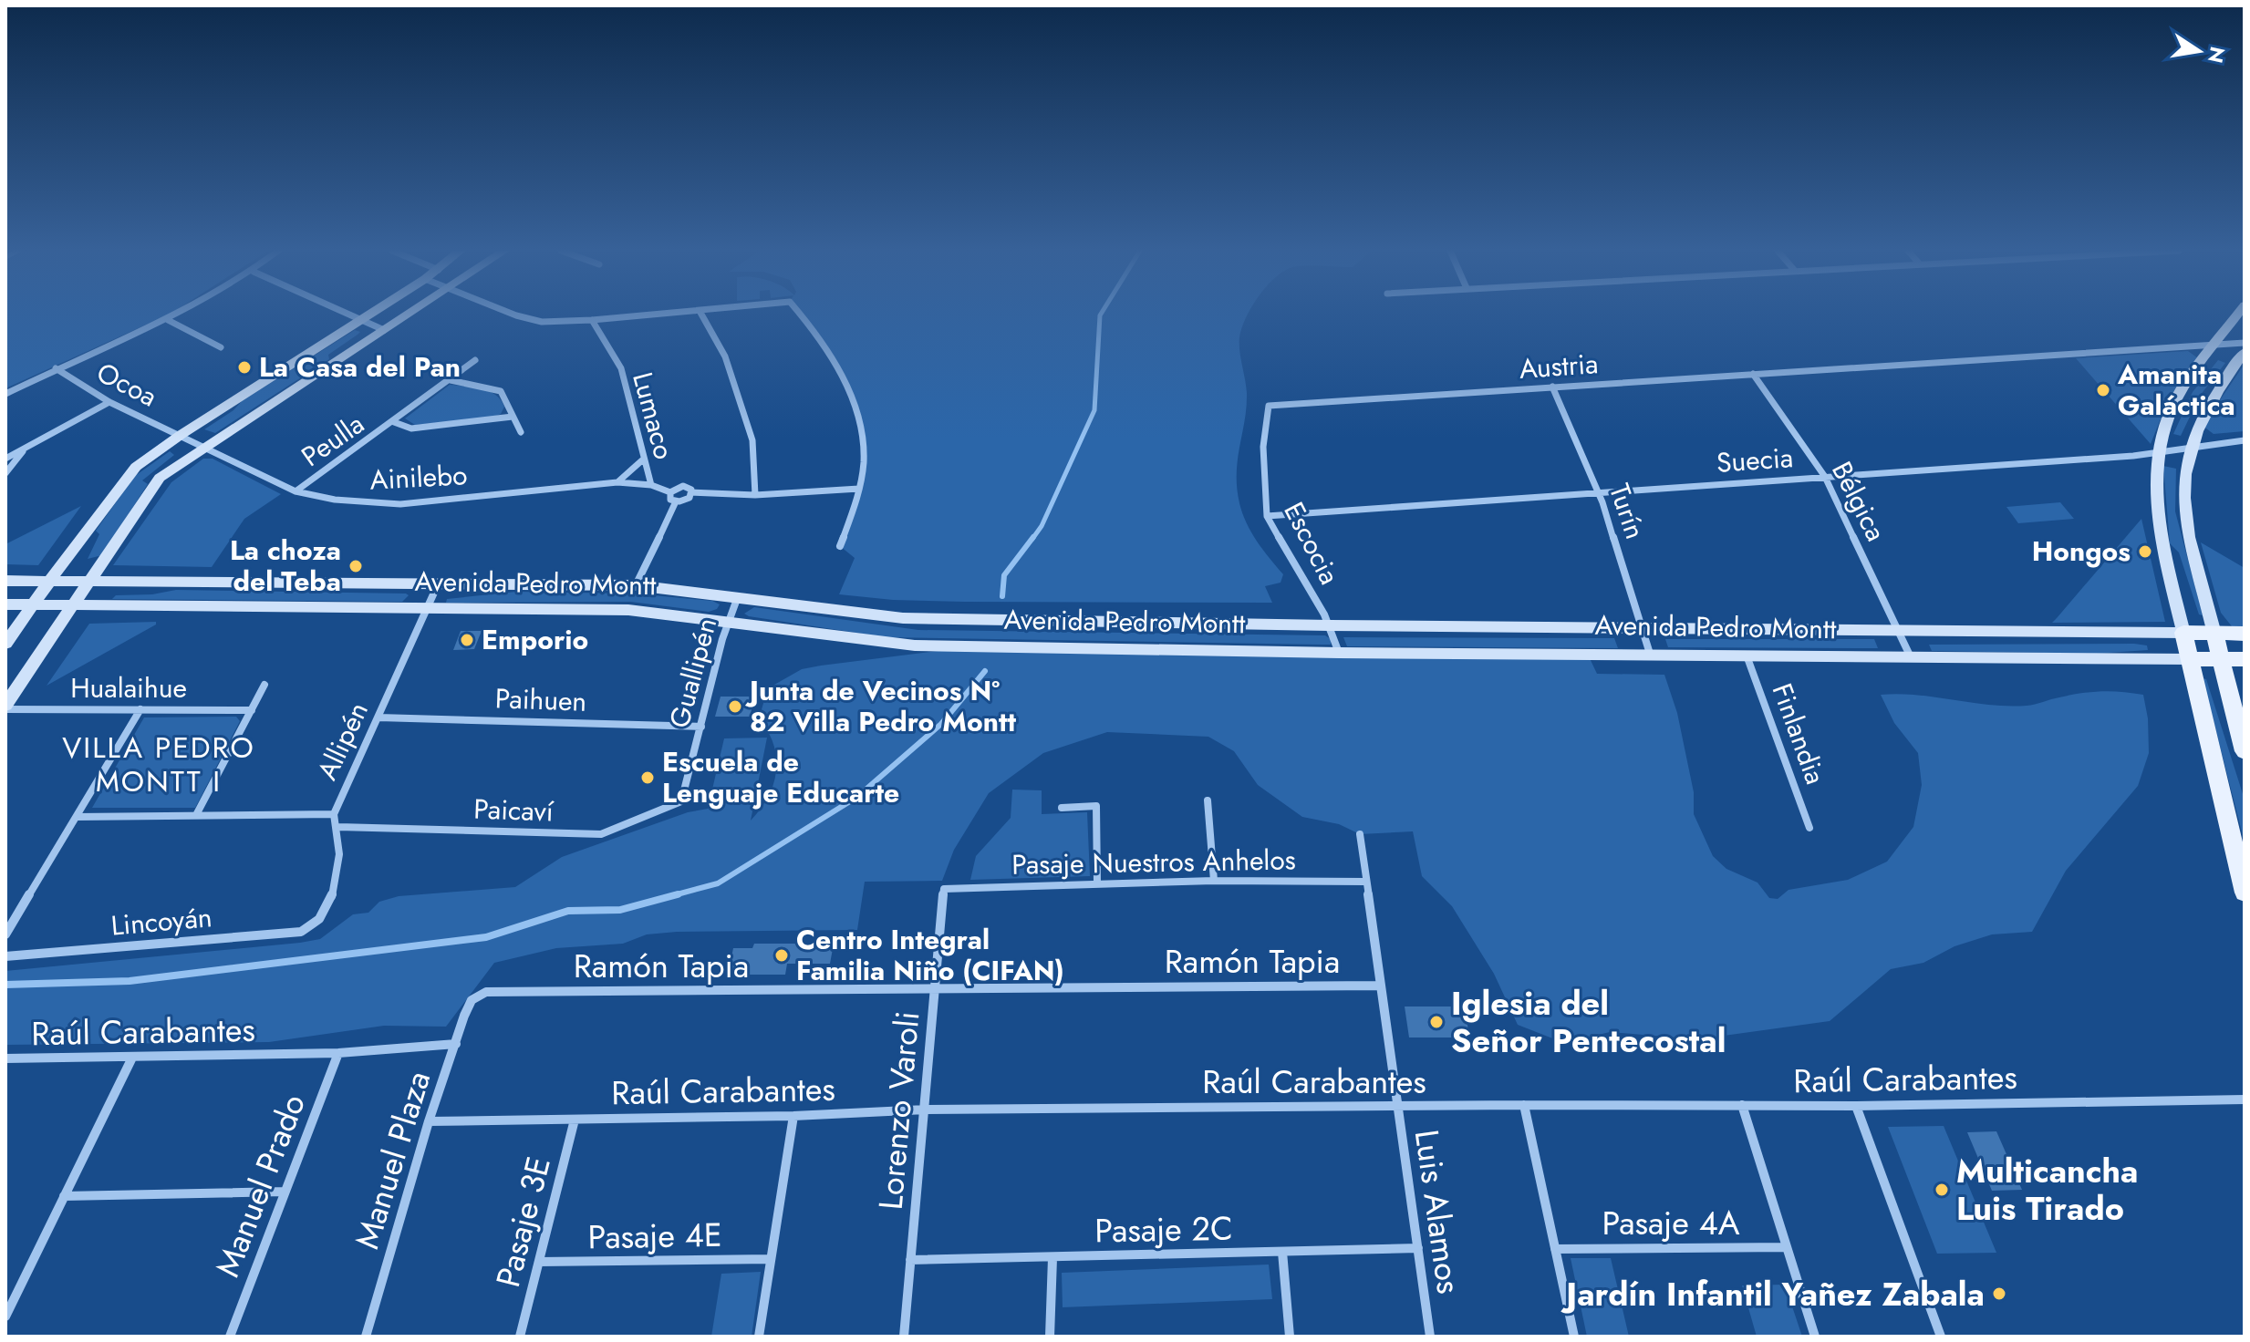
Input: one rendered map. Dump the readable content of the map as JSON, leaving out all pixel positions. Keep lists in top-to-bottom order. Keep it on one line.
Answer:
{"streets":{"main road":["Avenida Pedro Montt"],"street":["Austria","Ocoa","Lumaco","Peulla","Suecia","Ainilebo","Bélgica","Turín","Escocia","Guallipén","Hualaihue","Paihuen","Finlandia","Allipén","Paicaví","Pasaje Nuestros Anhelos","Lincoyán","Ramón Tapia","Raúl Carabantes","Lorenzo Varoli","Manuel Plaza","Manuel Prado","Luis Alamos","Pasaje 3E","Pasaje 4A","Pasaje 2C","Pasaje 4E"]},"crossings":[["Austria","Bélgica"],["Austria","Turín"],["Austria","Escocia"],["Ocoa","Ainilebo"],["Lumaco","Ainilebo"],["Peulla","Ainilebo"],["Suecia","Bélgica"],["Suecia","Turín"],["Suecia","Escocia"],["Bélgica","Avenida Pedro Montt"],["Turín","Avenida Pedro Montt"],["Escocia","Avenida Pedro Montt"],["Avenida Pedro Montt","Guallipén"],["Avenida Pedro Montt","Finlandia"],["Avenida Pedro Montt","Allipén"],["Guallipén","Paihuen"],["Guallipén","Paicaví"],["Paihuen","Allipén"],["Allipén","Paicaví"],["Allipén","Lincoyán"],["Pasaje Nuestros Anhelos","Lorenzo Varoli"],["Pasaje Nuestros Anhelos","Luis Alamos"],["Ramón Tapia","Lorenzo Varoli"],["Ramón Tapia","Manuel Plaza"],["Ramón Tapia","Luis Alamos"],["Raúl Carabantes","Lorenzo Varoli"],["Raúl Carabantes","Manuel Plaza"],["Raúl Carabantes","Manuel Prado"],["Raúl Carabantes","Luis Alamos"],["Raúl Carabantes","Pasaje 3E"],["Lorenzo Varoli","Pasaje 2C"],["Luis Alamos","Pasaje 2C"],["Pasaje 3E","Pasaje 4E"]],"districts":["VILLA PEDRO MONTT I"],"places":["La Casa del Pan","Amanita Galáctica","Hongos","La choza del Teba","Emporio","Junta de Vecinos Nº 82 Villa Pedro Montt","Escuela de Lenguaje Educarte","Centro Integral Familia Niño (CIFAN)","Iglesia del Señor Pentecostal","Multicancha Luis Tirado","Jardín Infantil Yañez Zabala"],"north":"right"}
